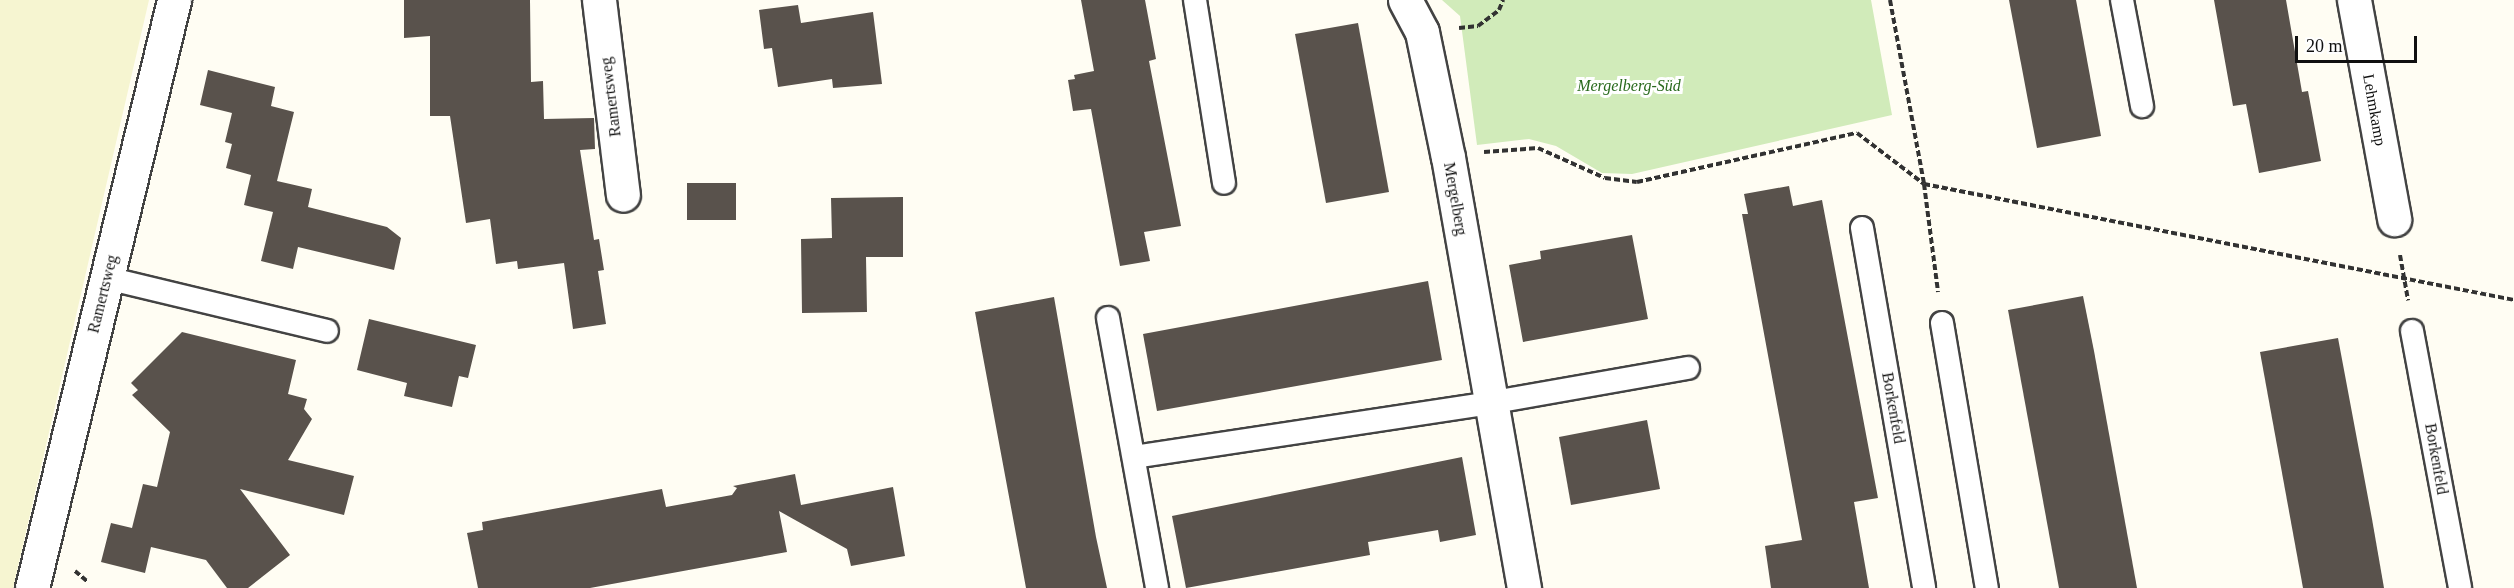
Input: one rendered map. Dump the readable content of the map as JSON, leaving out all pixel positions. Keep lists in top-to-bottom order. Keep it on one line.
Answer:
{"streets":{"street":["Ramertsweg","Lehmkamp","Mergelberg"],"lane":["Borkenfeld"]},"parks":["Mergelberg-Süd"],"scale_bar":"20 m"}
